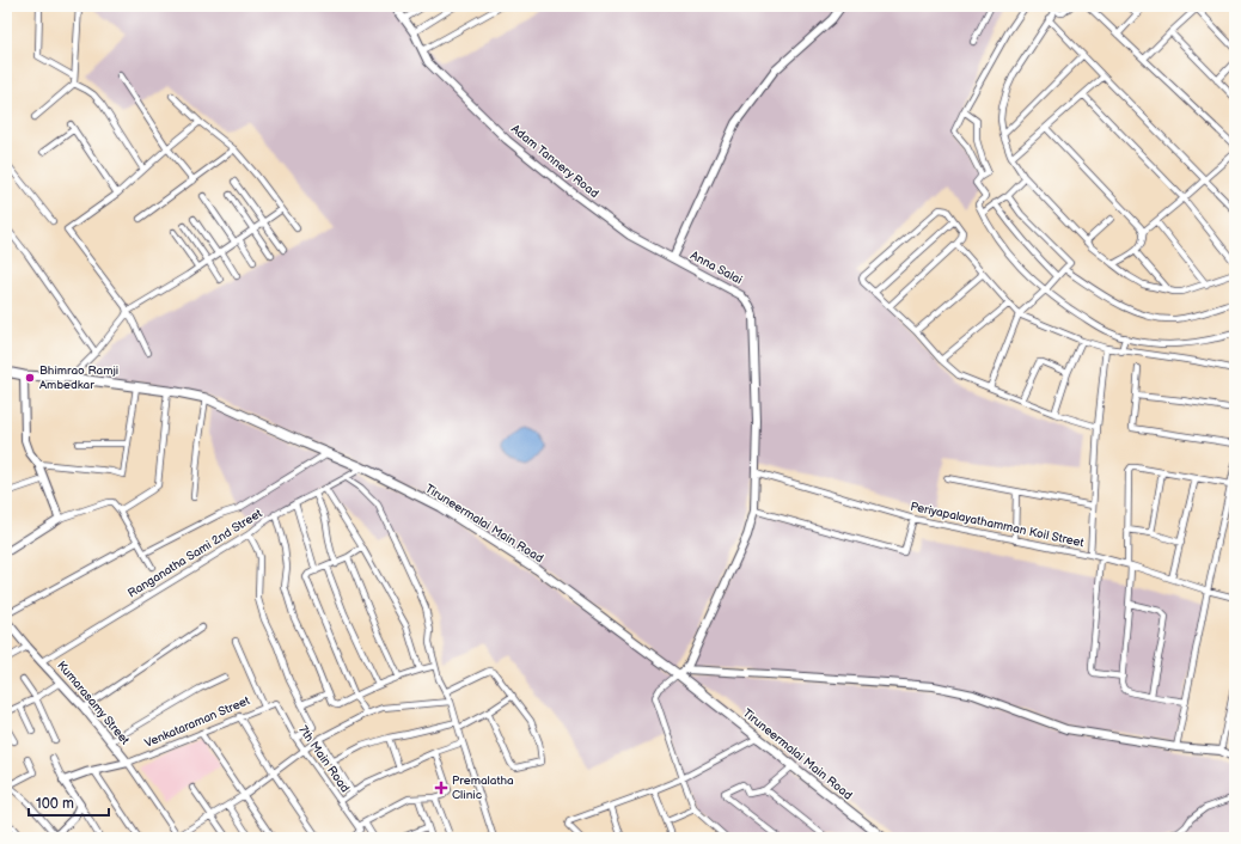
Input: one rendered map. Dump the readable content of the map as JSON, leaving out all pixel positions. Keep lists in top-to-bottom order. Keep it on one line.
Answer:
{"streets":{"main road":["Tiruneermalai Main Road"],"street":["Adam Tannery Road","Anna Salai","Periyapalayathamman Koil Street","Ranganatha Sami 2nd Street","Kumarasamy Street","Venkataraman Street","7th Main Road"]},"crossings":[["Adam Tannery Road","Anna Salai"],["Anna Salai","Periyapalayathamman Koil Street"],["Tiruneermalai Main Road","Ranganatha Sami 2nd Street"],["Ranganatha Sami 2nd Street","Kumarasamy Street"],["Kumarasamy Street","Venkataraman Street"],["Venkataraman Street","7th Main Road"]],"places":{"other":["Bhimrao Ramji Ambedkar"],"health":["Premalatha Clinic"]},"scale_bar":"100 m"}
